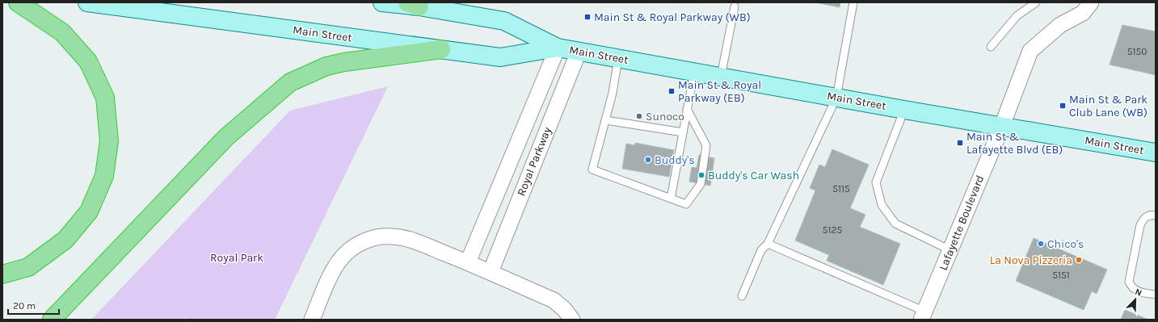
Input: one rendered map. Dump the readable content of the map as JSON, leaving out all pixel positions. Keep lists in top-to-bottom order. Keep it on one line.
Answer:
{"streets":{"main road":["Main Street"],"street":["Royal Parkway","Lafayette Boulevard"]},"crossings":[["Main Street","Royal Parkway"],["Main Street","Lafayette Boulevard"]],"parks":["Royal Park"],"places":{"transit":["Main St & Royal Parkway (WB)","Main St & Royal Parkway (EB)","Main St & Park Club Lane (WB)","Main St & Lafayette Blvd (EB)"],"other":["Sunoco","Buddy's","Buddy's Car Wash","Chico's","La Nova Pizzeria"]},"house_numbers":["5150","5115","5125","5151"],"scale_bar":"20 m","north":"top right"}
